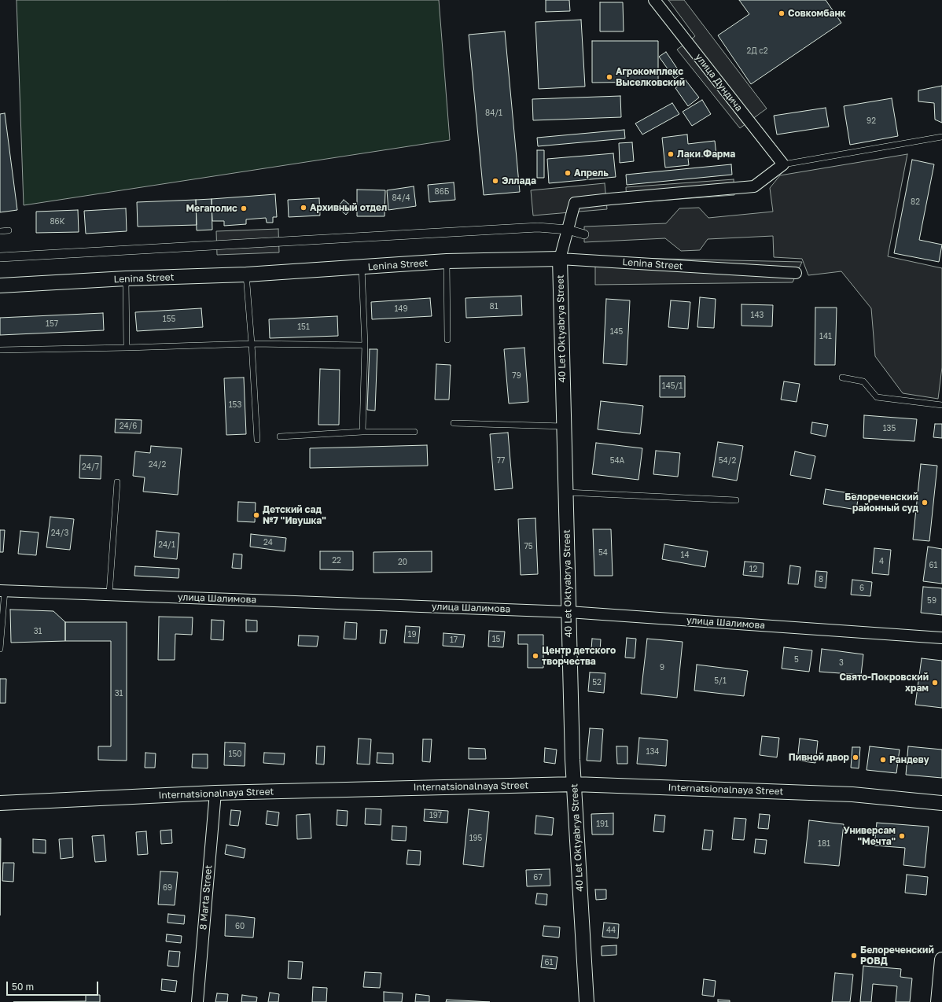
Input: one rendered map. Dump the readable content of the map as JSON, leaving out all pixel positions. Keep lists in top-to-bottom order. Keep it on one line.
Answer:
{"streets":{"street":["улица Дундича","Lenina Street","40 Let Oktyabrya Street","улица Шалимова","Internatsionalnaya Street","8 Marta Street"]},"crossings":[["Lenina Street","40 Let Oktyabrya Street"],["40 Let Oktyabrya Street","улица Шалимова"],["40 Let Oktyabrya Street","Internatsionalnaya Street"],["Internatsionalnaya Street","8 Marta Street"]],"places":["Совкомбанк","Агрокомплекс Выселковский","Лаки Фарма","Апрель","Эллада","Архивный отдел","Мегаполис","Белореченский районный суд","Детский сад №7 \"Ивушка\"","Центр детского творчества","Свято-Покровский храм","Пивной двор","Рандеву","Универсам \"Мечта\"","Белореченский РОВД"],"house_numbers":["2Д с2","84/1","92","86Б","84/4","82","86К","81","149","143","155","157","151","145","141","79","145/1","153","24/6","135","77","54А","54/2","24/2","24/7","24/3","24","24/1","75","54","14","22","4","20","61","12","8","6","59","31","19","15","17","5","3","9","5/1","52","31","134","150","197","191","195","181","67","69","60","44","61"],"scale_bar":"50 m"}
